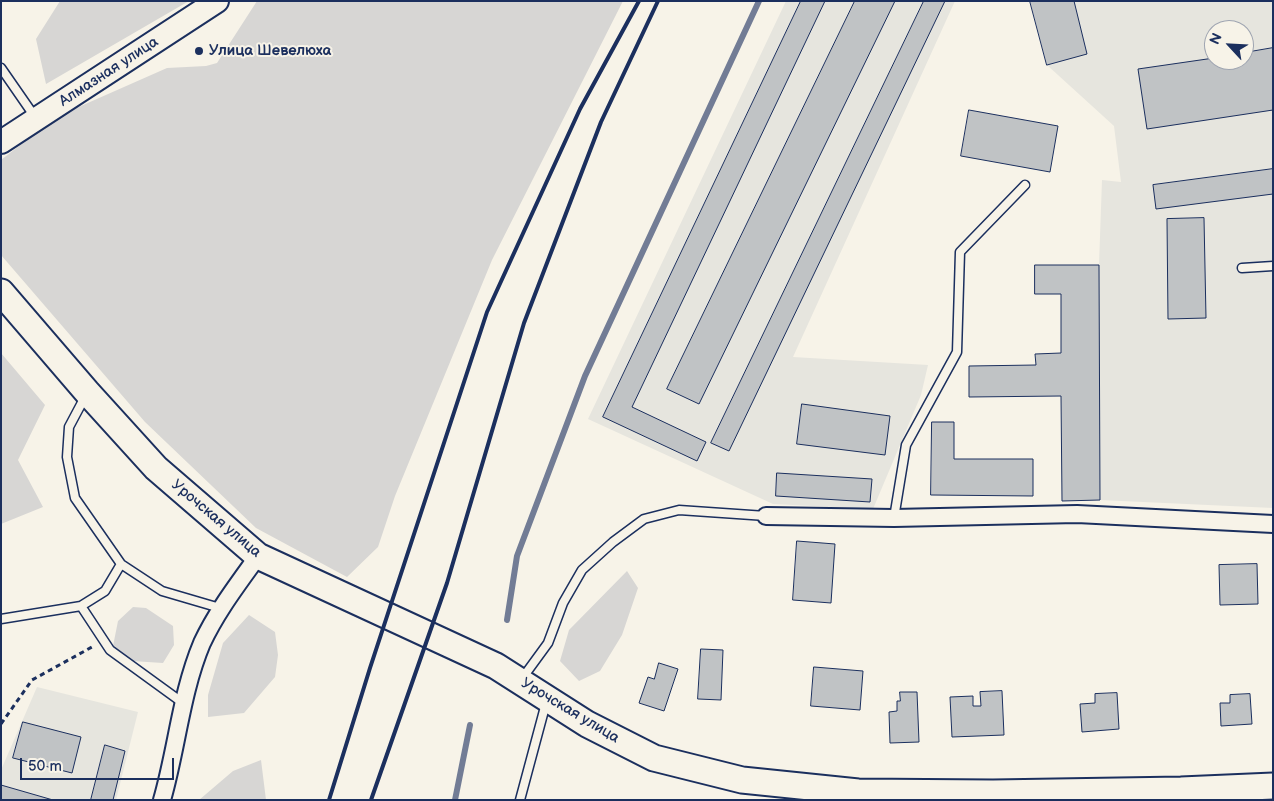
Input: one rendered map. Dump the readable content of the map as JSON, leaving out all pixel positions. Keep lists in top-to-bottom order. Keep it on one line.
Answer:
{"streets":{"main road":["Урочская улица"],"street":["Алмазная улица"]},"places":["Улица Шевелюха"],"scale_bar":"50 m","north":"top left"}
